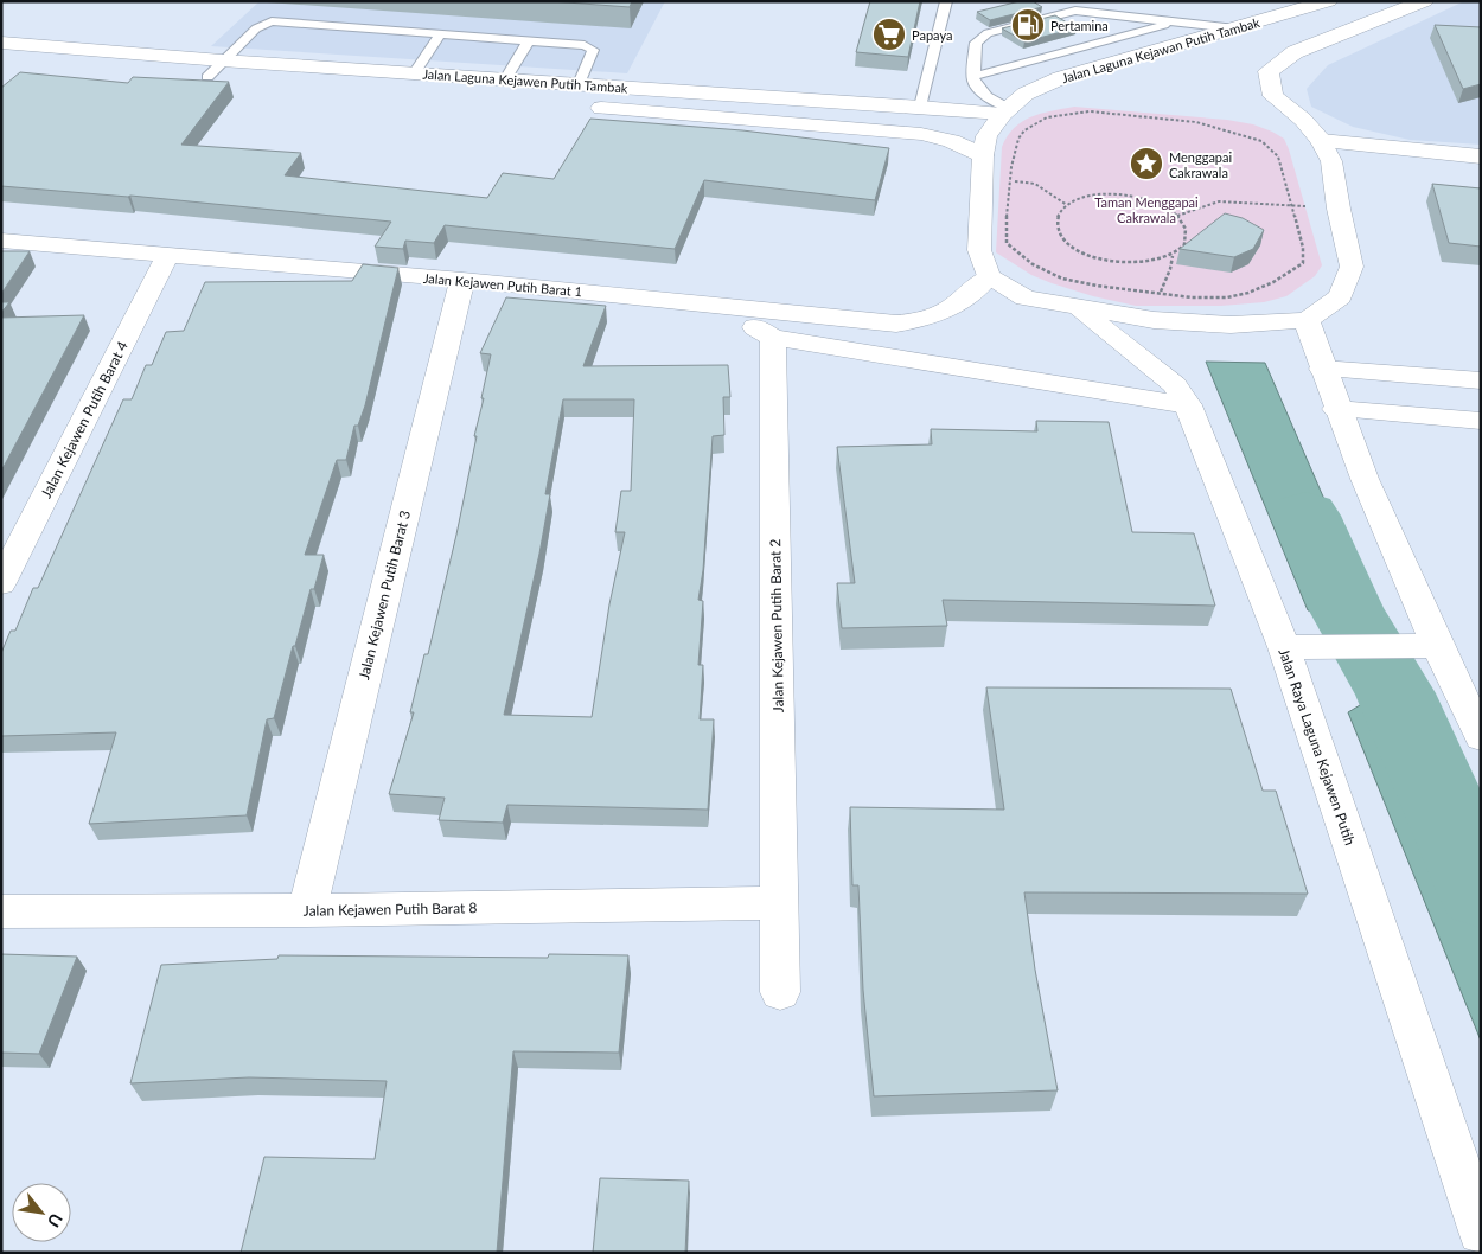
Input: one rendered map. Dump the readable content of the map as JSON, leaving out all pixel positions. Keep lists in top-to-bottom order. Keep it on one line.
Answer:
{"streets":{"street":["Jalan Laguna Kejawan Putih Tambak","Jalan Laguna Kejawen Putih Tambak","Jalan Kejawen Putih Barat 1","Jalan Kejawen Putih Barat 4","Jalan Kejawen Putih Barat 3","Jalan Kejawen Putih Barat 2","Jalan Raya Laguna Kejawen Putih","Jalan Kejawen Putih Barat 8"]},"crossings":[["Jalan Laguna Kejawan Putih Tambak","Jalan Laguna Kejawen Putih Tambak"],["Jalan Kejawen Putih Barat 1","Jalan Kejawen Putih Barat 4"],["Jalan Kejawen Putih Barat 1","Jalan Kejawen Putih Barat 3"],["Jalan Kejawen Putih Barat 3","Jalan Kejawen Putih Barat 8"],["Jalan Kejawen Putih Barat 2","Jalan Kejawen Putih Barat 8"]],"parks":["Taman Menggapai Cakrawala"],"places":{"fuel station":["Pertamina"],"supermarket":["Papaya"],"place":["Menggapai Cakrawala"]},"north":"bottom right"}
